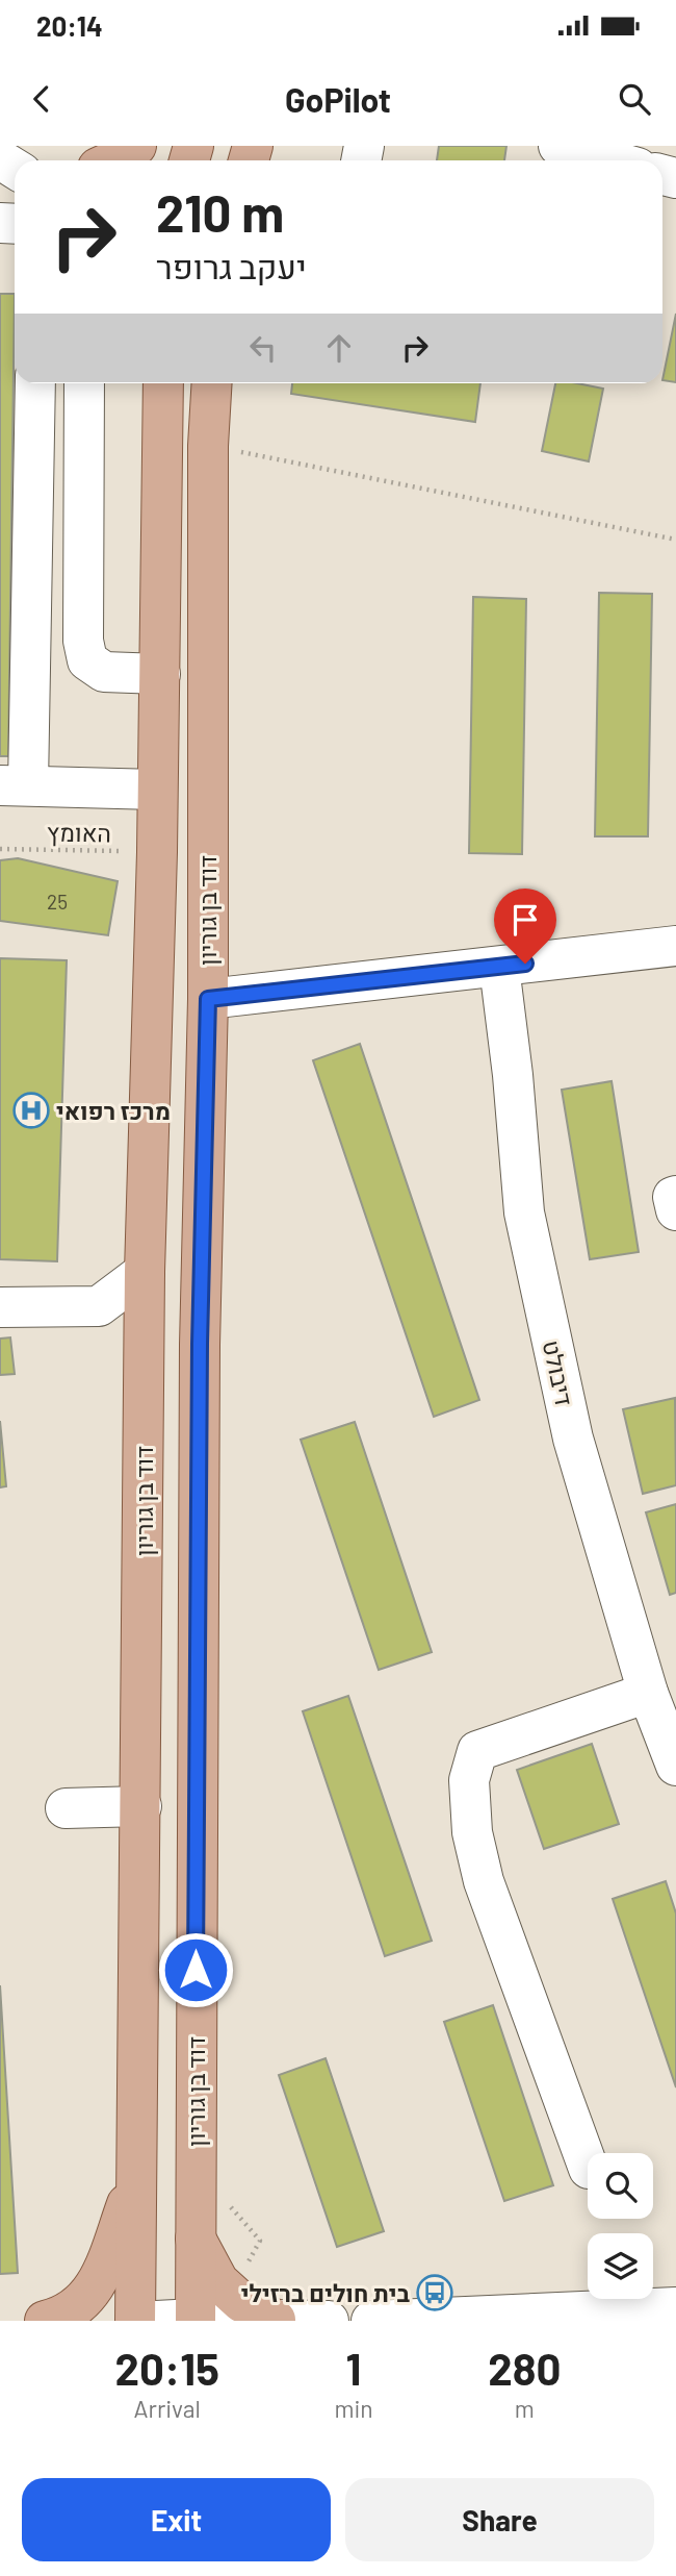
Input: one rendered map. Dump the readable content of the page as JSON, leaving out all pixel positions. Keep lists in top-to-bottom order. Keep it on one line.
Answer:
{"streets":{"main road":["דוד בן גוריון"],"street":["דיבולט"],"path":["האומץ"]},"crossings":[["האומץ","דוד בן גוריון"]],"places":{"hospital":["מרכז רפואי"],"bus stop":["בית חולים ברזילי"]},"house_numbers":["25"],"page":{"status":"20:14","header":"GoPilot","turn":["210 m","יעקב גרופר"],"eta":["20:15","Arrival","1","min","280","m"],"buttons":["Exit","Share"]}}
